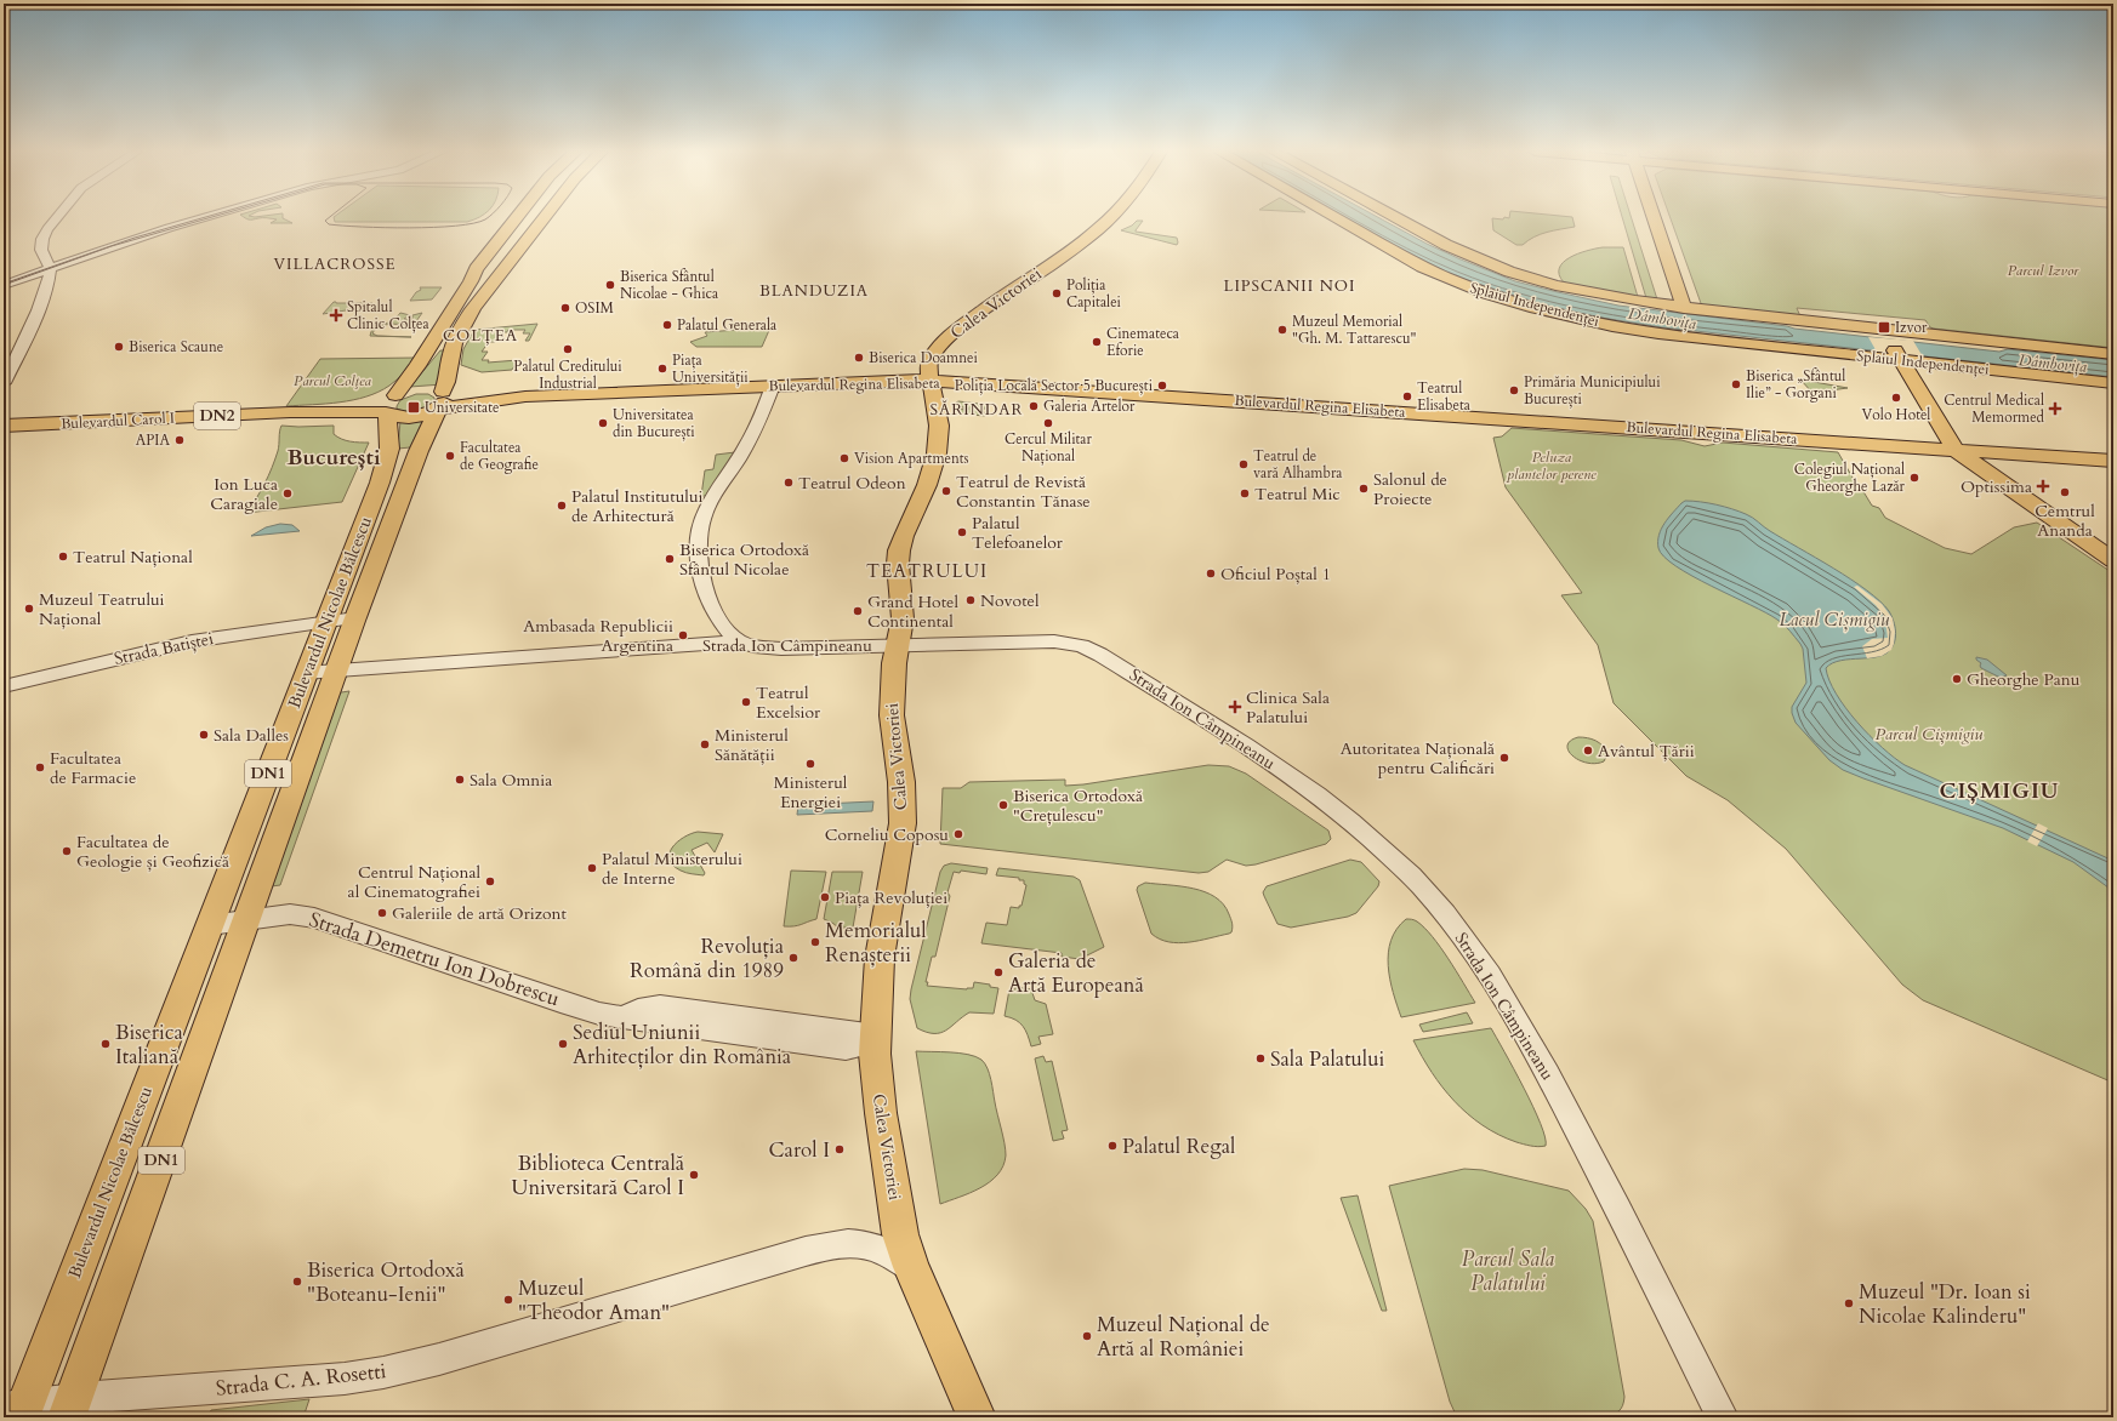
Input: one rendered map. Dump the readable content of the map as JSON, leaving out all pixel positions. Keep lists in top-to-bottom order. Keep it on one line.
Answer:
{"streets":{"main road":["Calea Victoriei","Splaiul Independenței","Bulevardul Regina Elisabeta","DN2","Bulevardul Carol I","Bulevardul Nicolae Bălcescu","DN1"],"street":["Strada Ion Câmpineanu","Strada Batiștei","Strada Demetru Ion Dobrescu","Strada C. A. Rosetti"]},"crossings":[["Calea Victoriei","Bulevardul Regina Elisabeta"],["Calea Victoriei","Strada Ion Câmpineanu"],["Calea Victoriei","Strada Demetru Ion Dobrescu"],["Calea Victoriei","Strada C. A. Rosetti"],["Bulevardul Regina Elisabeta","Bulevardul Nicolae Bălcescu"],["Bulevardul Carol I","Bulevardul Nicolae Bălcescu"],["Bulevardul Nicolae Bălcescu","Strada Ion Câmpineanu"],["Bulevardul Nicolae Bălcescu","Strada Batiștei"],["Bulevardul Nicolae Bălcescu","Strada Demetru Ion Dobrescu"],["Bulevardul Nicolae Bălcescu","Strada C. A. Rosetti"]],"districts":["VILLACROSSE","LIPSCANII NOI","BLANDUZIA","COLȚEA","SĂRINDAR","București","TEATRULUI","CIȘMIGIU"],"water":["Dâmbovița","Lacul Cișmigiu"],"parks":["Parcul Izvor","Parcul Colţea","Peluza plantelor perene","Parcul Cișmigiu","Parcul Sala Palatului"],"places":{"other":["Biserica Sfântul Nicolae - Ghica","Poliția Capitalei","OSIM","Palatul Generala","Muzeul Memorial \"Gh. M. Tattarescu\"","Cinemateca Eforie","Biserica Scaune","Palatul Creditului Industrial","Biserica Doamnei","Piața Universității","Biserica „Sfântul Ilie” - Gorgani","Poliția Locală Sector 5 București","Primăria Municipiului București","Teatrul Elisabeta","Volo Hotel","Galeria Artelor","Universitatea din București","Cercul Militar Național","APIA","Facultatea de Geografie","Vision Apartments","Teatrul de vară Alhambra","Colegiul Național Gheorghe Lazăr","Teatrul Odeon","Salonul de Proiecte","Teatrul de Revistă Constantin Tănase","Cemtrul Ananda","Ion Luca Caragiale","Teatrul Mic","Palatul Institutului de Arhitectură","Palatul Telefoanelor","Teatrul Național","Biserica Ortodoxă Sfântul Nicolae","Oficiul Poștal 1","Novotel","Muzeul Teatrului Naţional","Grand Hotel Continental","Ambasada Republicii Argentina","Gheorghe Panu","Teatrul Excelsior","Sala Dalles","Ministerul Sănătății","Avântul Țării","Autoritatea Națională pentru Calificări","Ministerul Energiei","Facultatea de Farmacie","Sala Omnia","Biserica Ortodoxă \"Crețulescu\"","Corneliu Coposu","Facultatea de Geologie și Geofizică","Palatul Ministerului de Interne","Centrul Național al Cinematografiei","Piața Revoluției","Galeriile de artă Orizont","Memorialul Renașterii","Revoluția Română din 1989","Galeria de Artă Europeană","Biserica Italiană","Sediul Uniunii Arhitecților din România","Sala Palatului","Palatul Regal","Carol I","Biblioteca Centrală Universitară Carol I","Biserica Ortodoxă \"Boteanu-Ienii\"","Muzeul \"Theodor Aman\"","Muzeul \"Dr. Ioan si Nicolae Kalinderu\"","Muzeul Național de Artă al României"],"health":["Spitalul Clinic Colțea","Centrul Medical Memormed","Optissima","Clinica Sala Palatului"],"transit":["Izvor","Universitate"]}}
